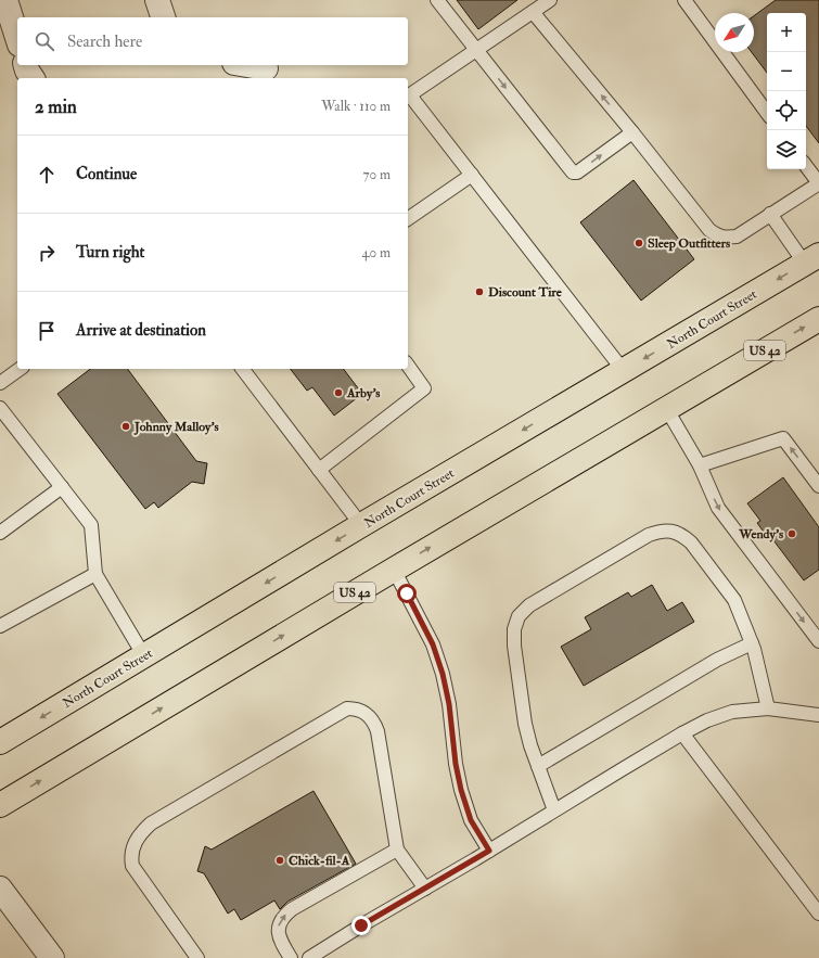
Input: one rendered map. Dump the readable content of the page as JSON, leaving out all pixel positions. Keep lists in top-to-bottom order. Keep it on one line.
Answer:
{"streets":{"main road":["North Court Street","US 42"]},"places":["Sleep Outfitters","Discount Tire","Arby's","Johnny Malloy's","Wendy's","Chick-fil-A"],"north":"bottom left","page":{"map_buttons":["+","−"],"search":"Search here","heading":["2 min","Walk · 110 m"],"list":[["Continue","70 m"],["Turn right","40 m"],"Arrive at destination"]}}
